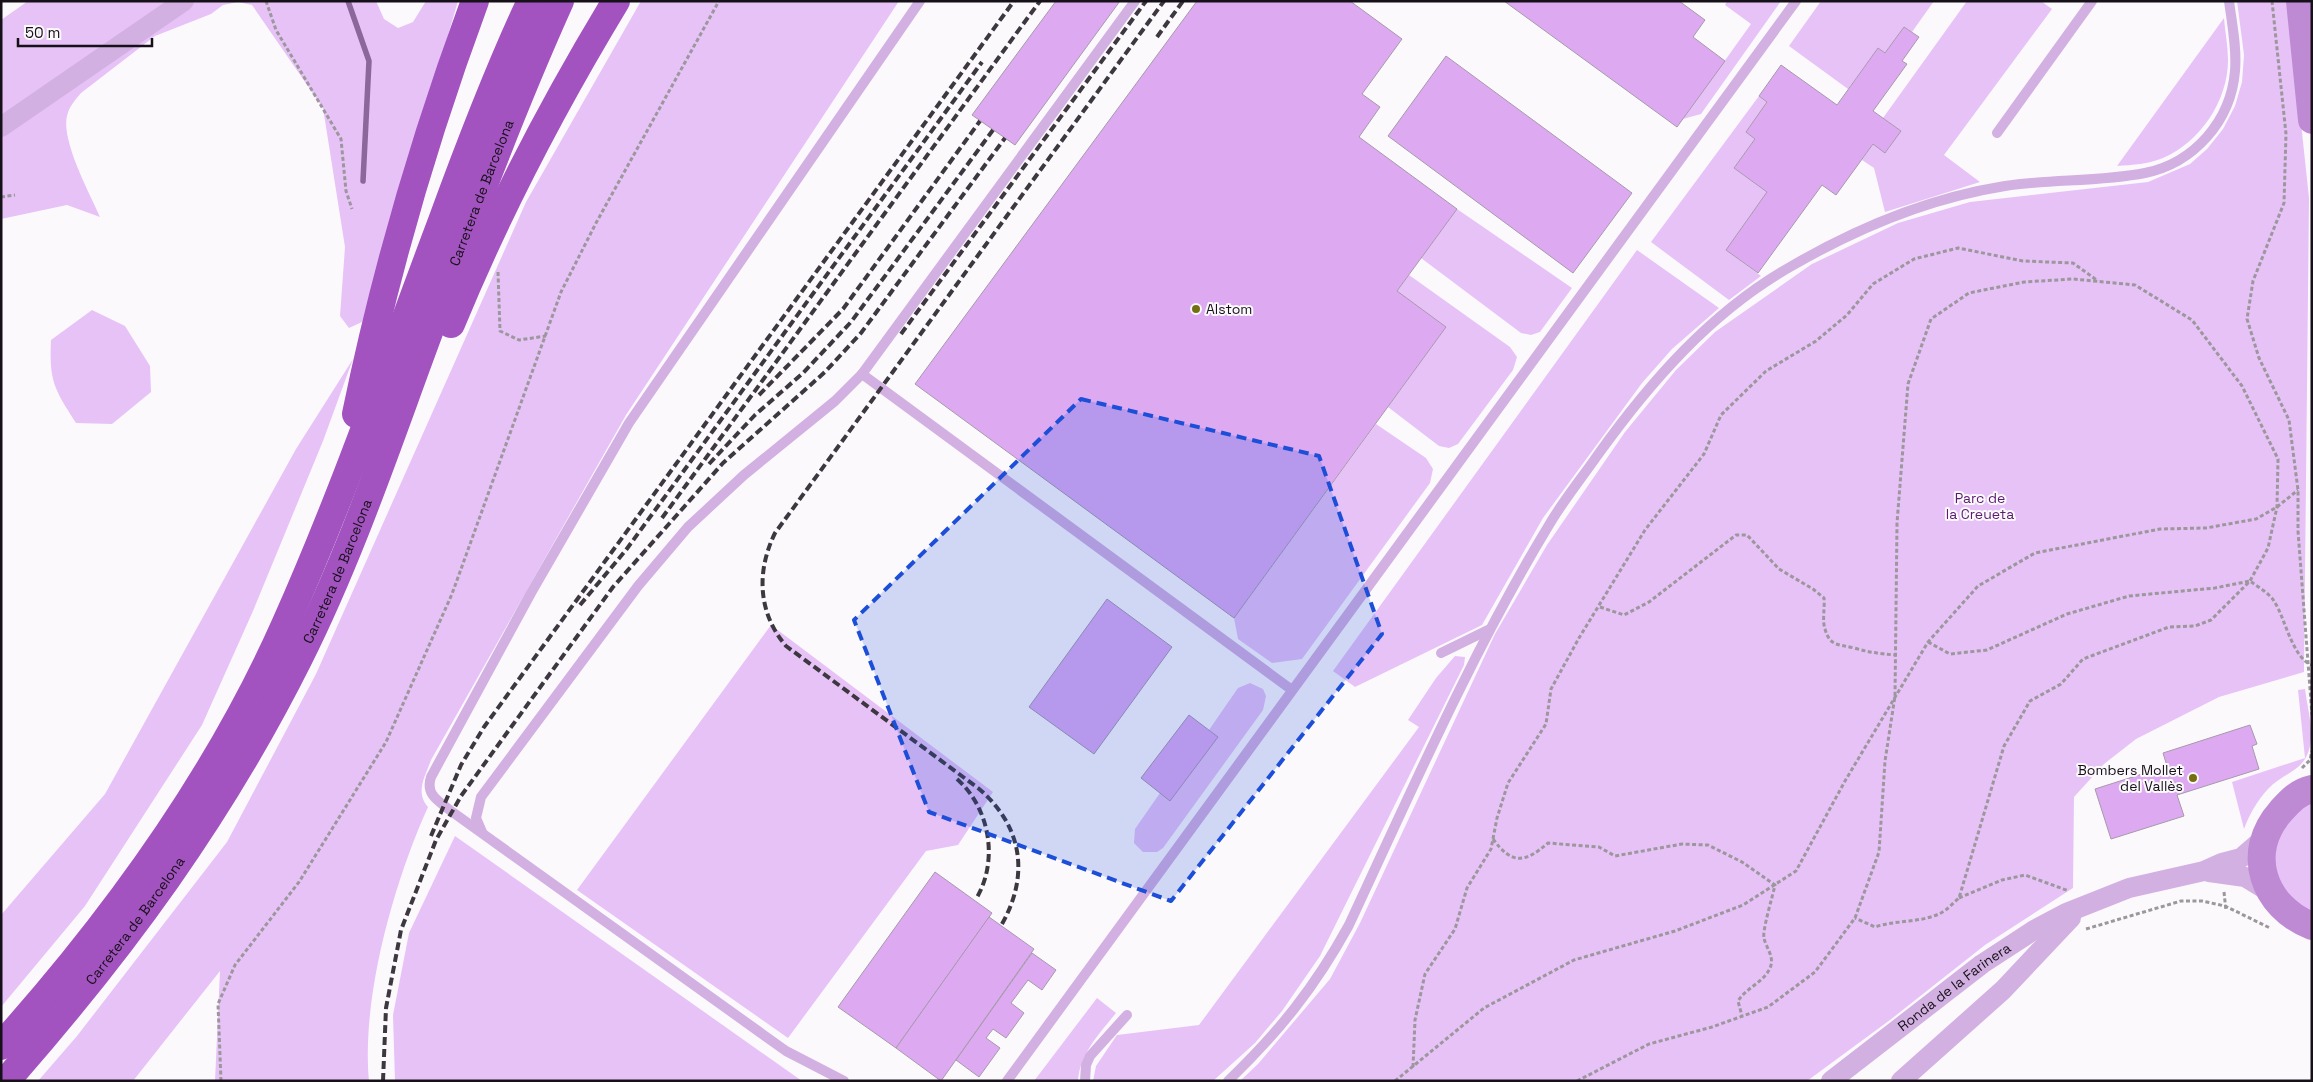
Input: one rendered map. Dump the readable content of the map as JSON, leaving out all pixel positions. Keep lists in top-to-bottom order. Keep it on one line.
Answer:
{"streets":{"highway":["Carretera de Barcelona"],"street":["Ronda de la Farinera"]},"parks":["Parc de la Creueta"],"places":["Alstom","Bombers Mollet del Vallès"],"scale_bar":"50 m"}
